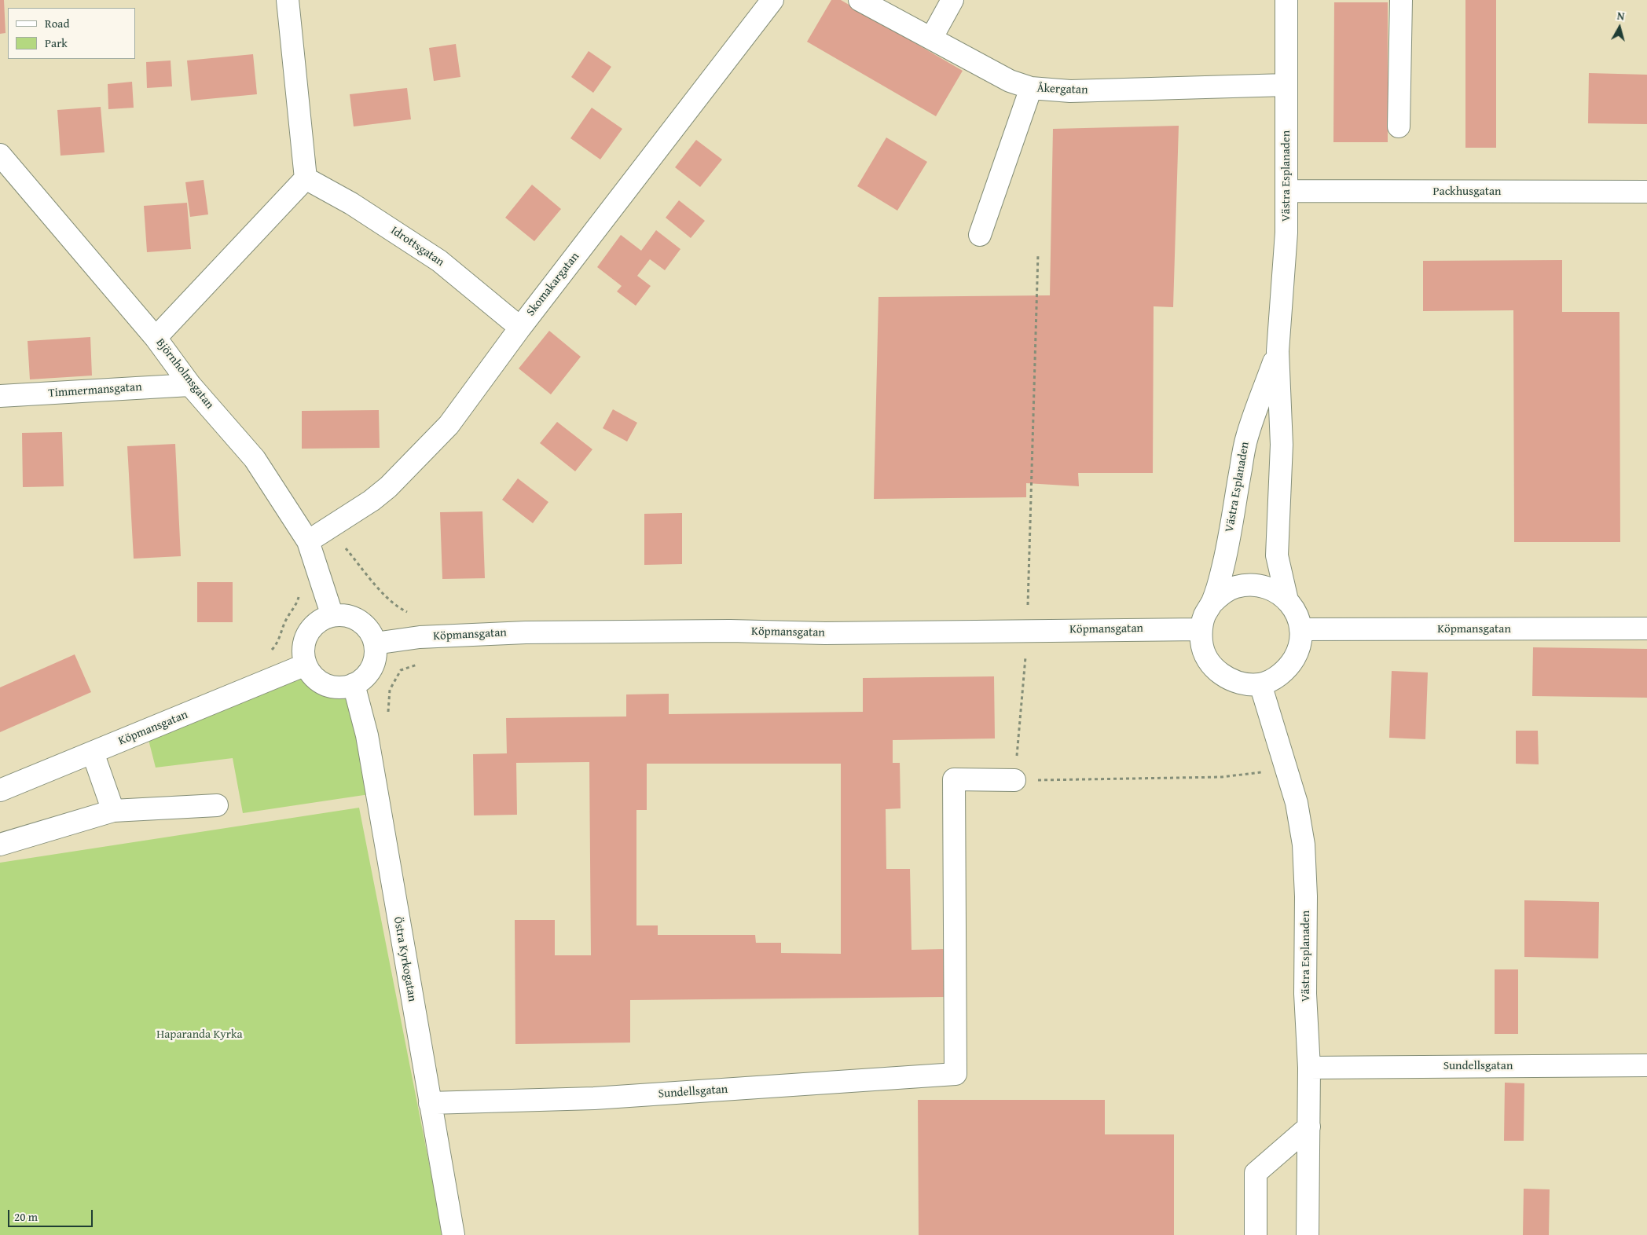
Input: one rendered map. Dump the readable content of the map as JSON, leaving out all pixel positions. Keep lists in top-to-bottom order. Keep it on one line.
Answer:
{"streets":{"street":["Åkergatan","Västra Esplanaden","Packhusgatan","Idrottsgatan","Skomakargatan","Björnholmsgatan","Timmermansgatan","Köpmansgatan","Östra Kyrkogatan","Sundellsgatan"]},"crossings":[["Åkergatan","Västra Esplanaden"],["Västra Esplanaden","Packhusgatan"],["Västra Esplanaden","Köpmansgatan"],["Västra Esplanaden","Sundellsgatan"],["Idrottsgatan","Skomakargatan"],["Skomakargatan","Björnholmsgatan"],["Björnholmsgatan","Timmermansgatan"],["Björnholmsgatan","Köpmansgatan"],["Björnholmsgatan","Östra Kyrkogatan"],["Köpmansgatan","Östra Kyrkogatan"],["Östra Kyrkogatan","Sundellsgatan"]],"parks":["Haparanda Kyrka"],"legend":["Road","Park"],"scale_bar":"20 m","north":"top"}
